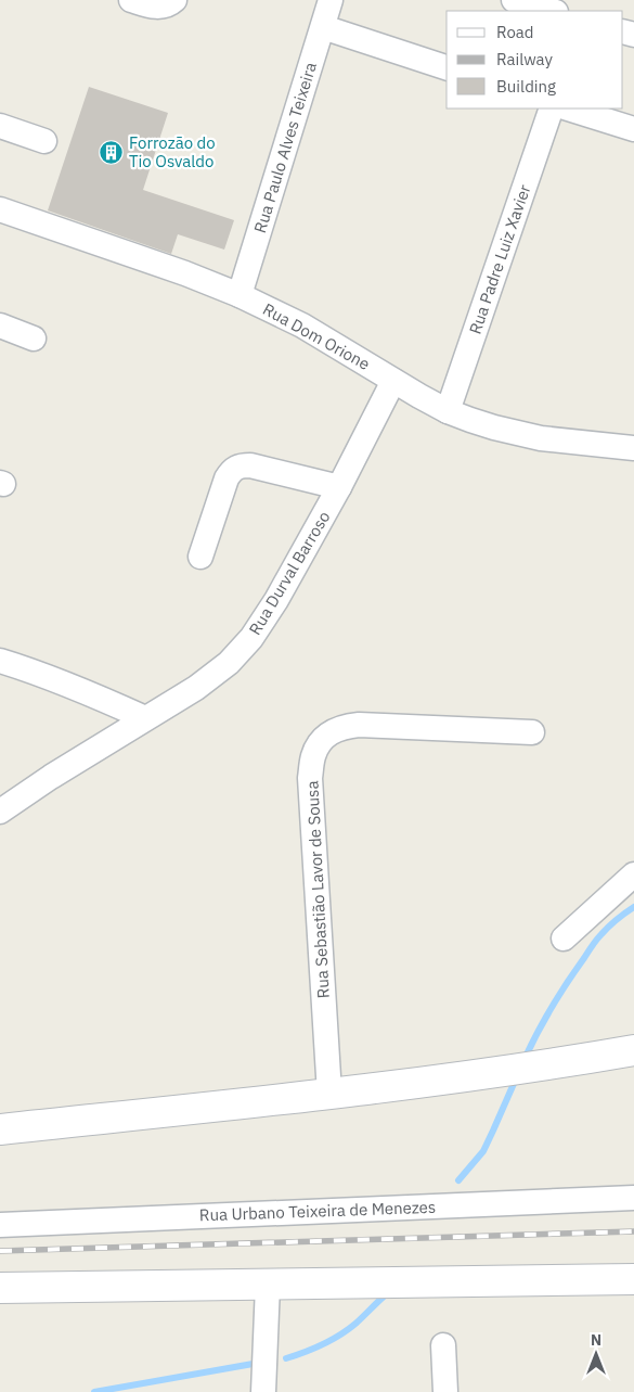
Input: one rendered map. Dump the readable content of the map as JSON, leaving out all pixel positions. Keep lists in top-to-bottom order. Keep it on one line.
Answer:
{"streets":{"street":["Rua Paulo Alves Teixeira","Rua Padre Luiz Xavier","Rua Dom Orione","Rua Durval Barroso","Rua Sebastião Lavor de Sousa","Rua Urbano Teixeira de Menezes"]},"crossings":[["Rua Paulo Alves Teixeira","Rua Dom Orione"],["Rua Padre Luiz Xavier","Rua Dom Orione"],["Rua Dom Orione","Rua Durval Barroso"]],"places":{"building":["Forrozão do Tio Osvaldo"]},"legend":["Road","Railway","Building"],"north":"top"}
